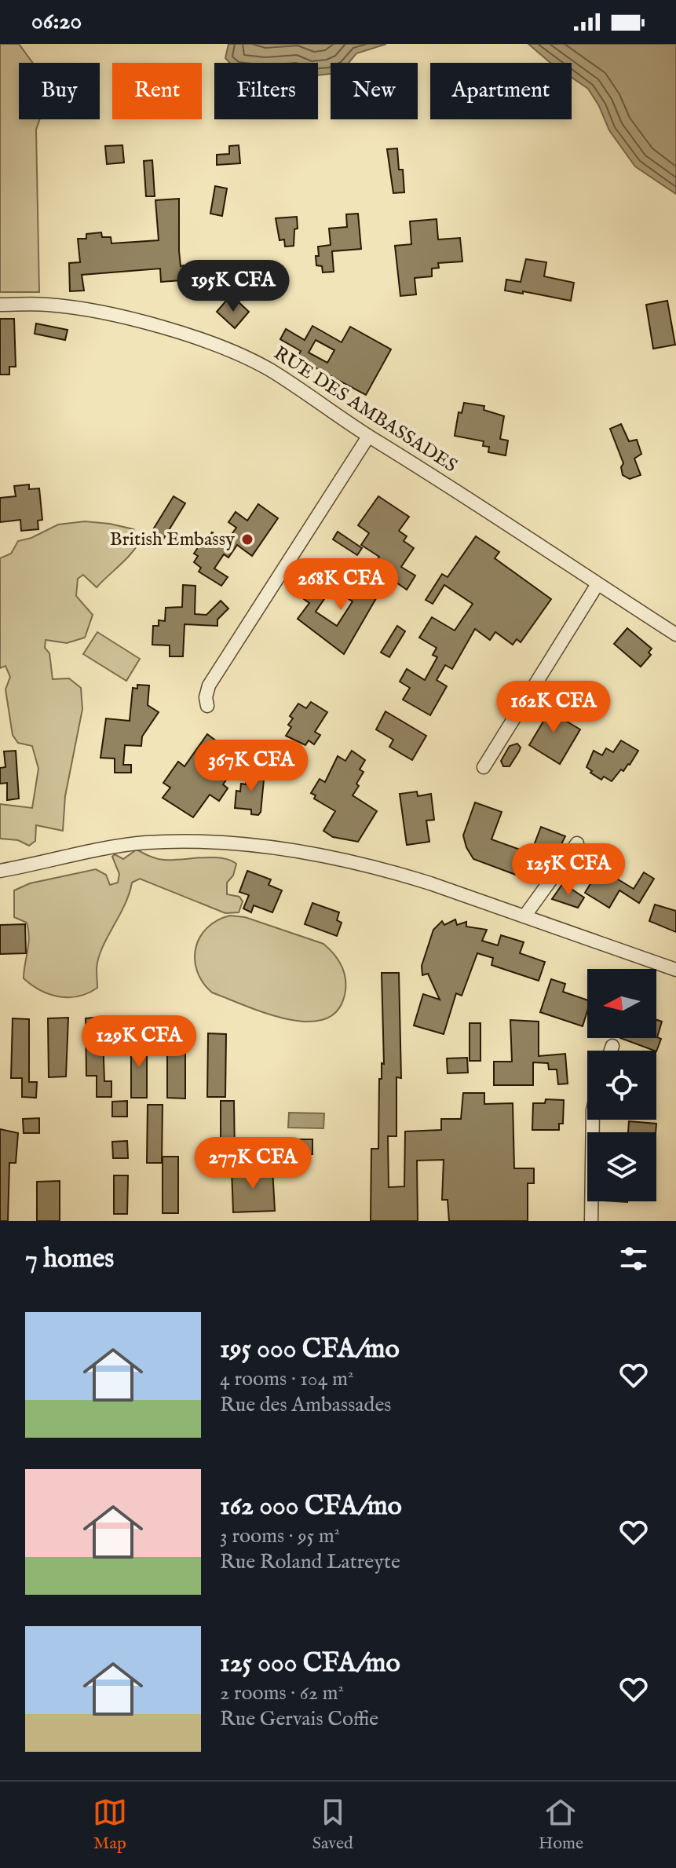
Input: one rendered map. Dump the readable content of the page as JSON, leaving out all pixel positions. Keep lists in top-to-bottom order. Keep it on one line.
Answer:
{"streets":{"street":["RUE DES AMBASSADES"]},"places":["British Embassy"],"north":"left","page":{"status":"06:20","chip":["Buy","Rent","Filters","New","Apartment"],"price":["195K CFA","268K CFA","162K CFA","367K CFA","125K CFA","129K CFA","277K CFA"],"heading":"7 homes","list":[{"name":"195 000 CFA/mo","note":"4 rooms · 104 m² · Rue des Ambassades"},{"name":"162 000 CFA/mo","note":"3 rooms · 95 m² · Rue Roland Latreyte"},{"name":"125 000 CFA/mo","note":"2 rooms · 62 m² · Rue Gervais Coffie"}],"tabs":["Map","Saved","Home"]}}
